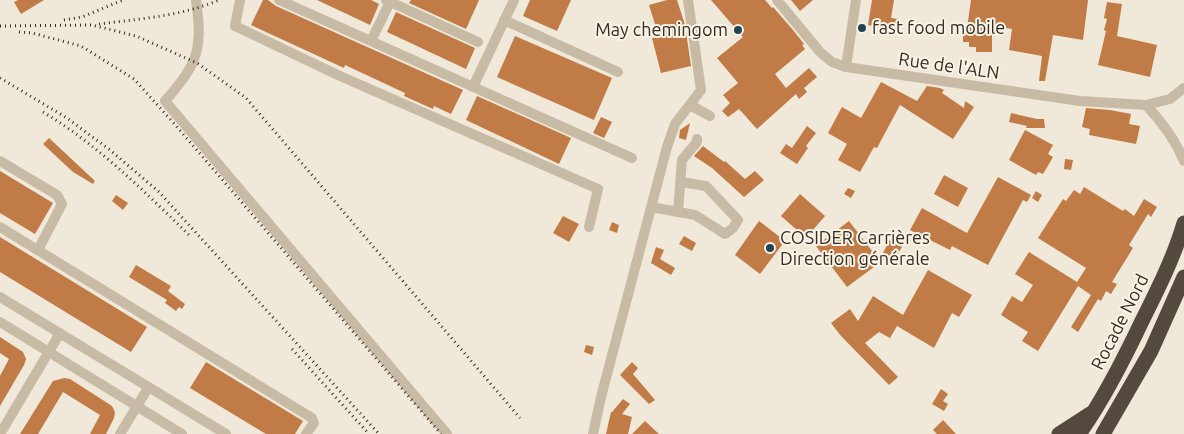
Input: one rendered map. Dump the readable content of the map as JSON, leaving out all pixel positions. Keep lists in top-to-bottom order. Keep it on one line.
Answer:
{"streets":{"highway":["Rocade Nord"],"street":["Rue de l'ALN"]},"places":["fast food mobile","May chemingom","COSIDER Carrières Direction générale"]}
